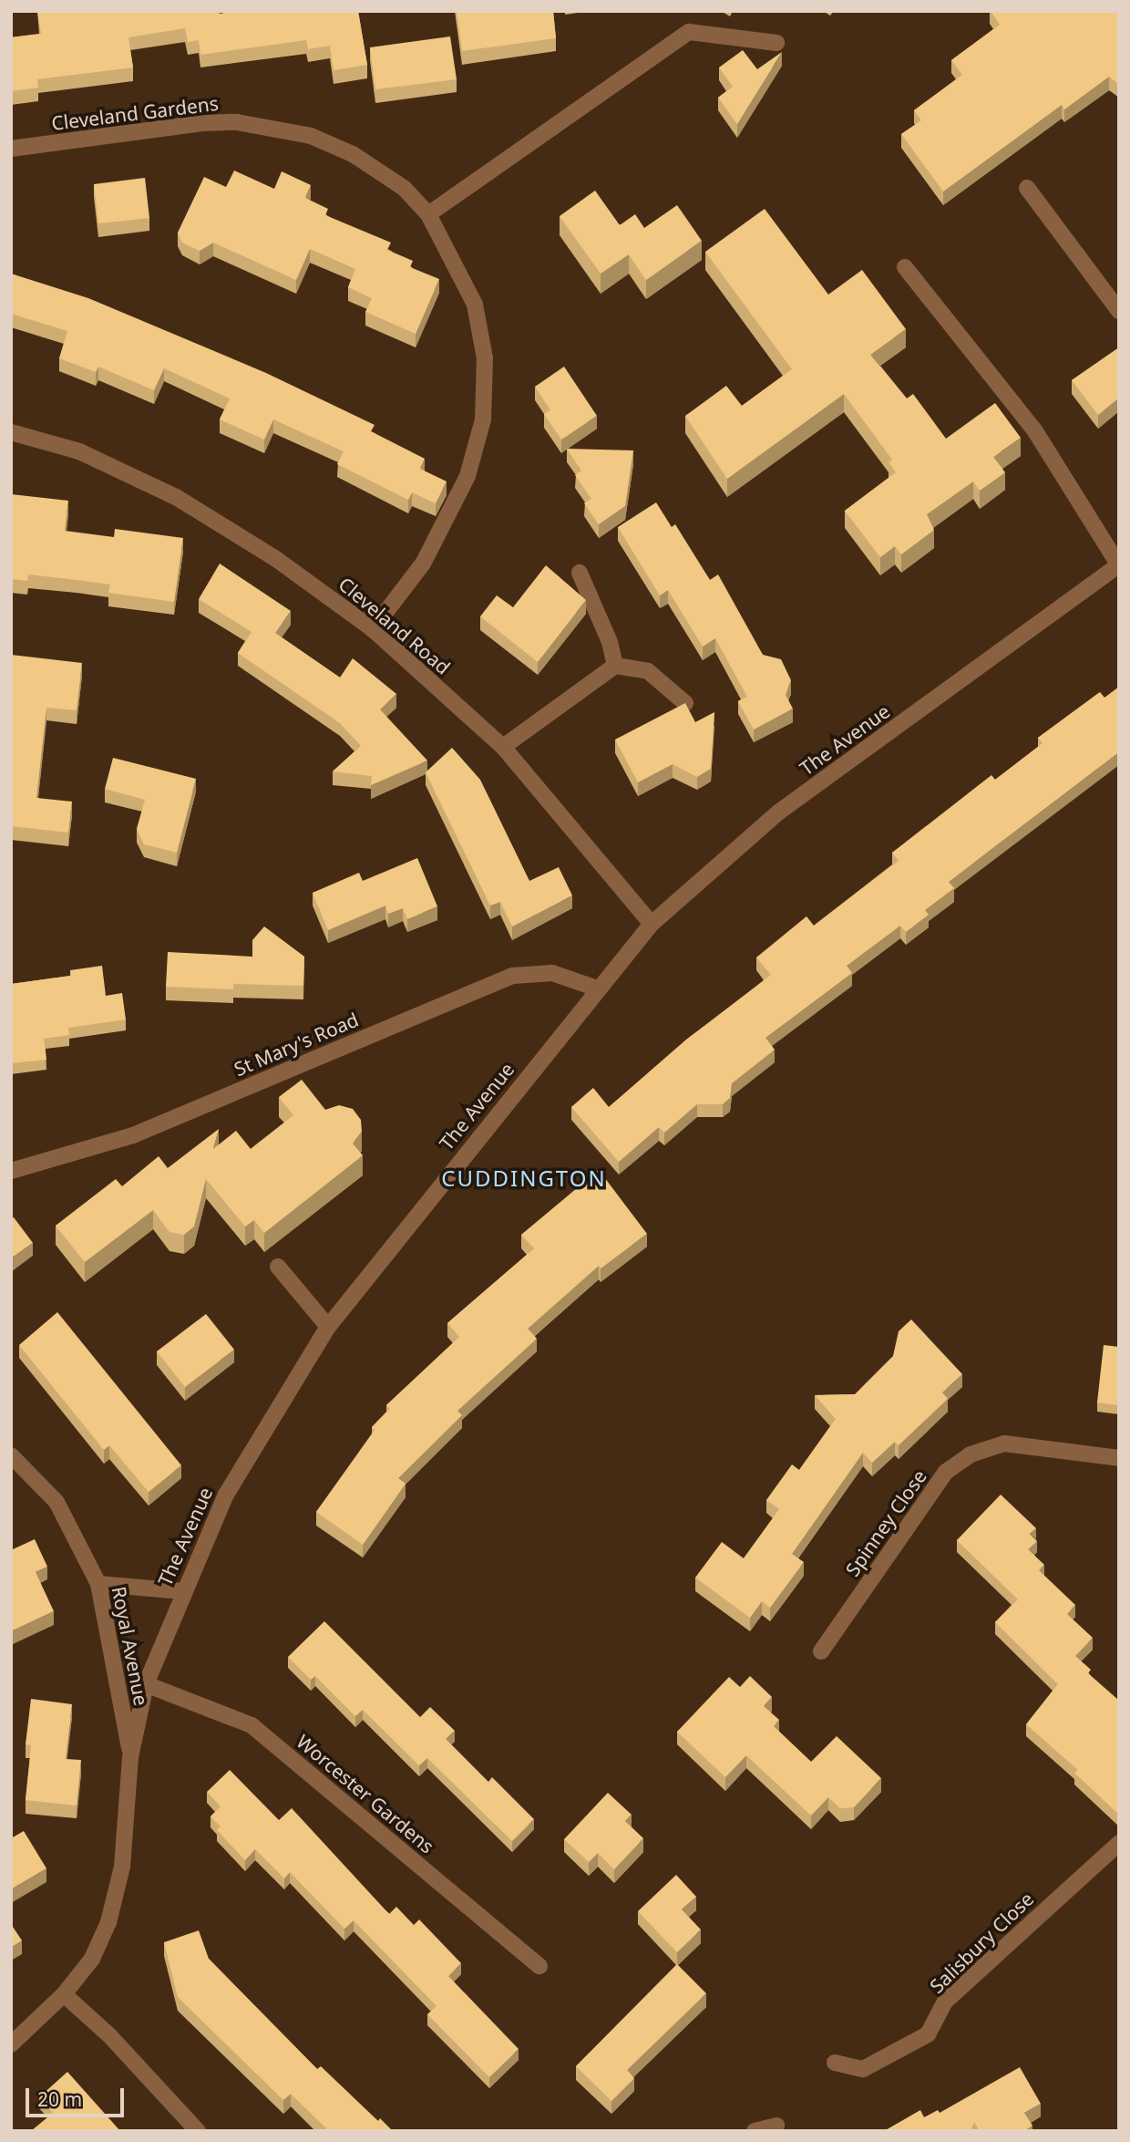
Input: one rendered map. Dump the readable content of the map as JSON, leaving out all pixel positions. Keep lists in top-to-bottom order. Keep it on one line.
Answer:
{"streets":{"street":["Cleveland Gardens","Cleveland Road","The Avenue","St Mary's Road","Spinney Close","Royal Avenue","Worcester Gardens","Salisbury Close"]},"crossings":[["Cleveland Gardens","Cleveland Road"],["Cleveland Road","The Avenue"],["The Avenue","St Mary's Road"],["The Avenue","Royal Avenue"],["The Avenue","Worcester Gardens"]],"districts":["CUDDINGTON"],"scale_bar":"20 m"}
